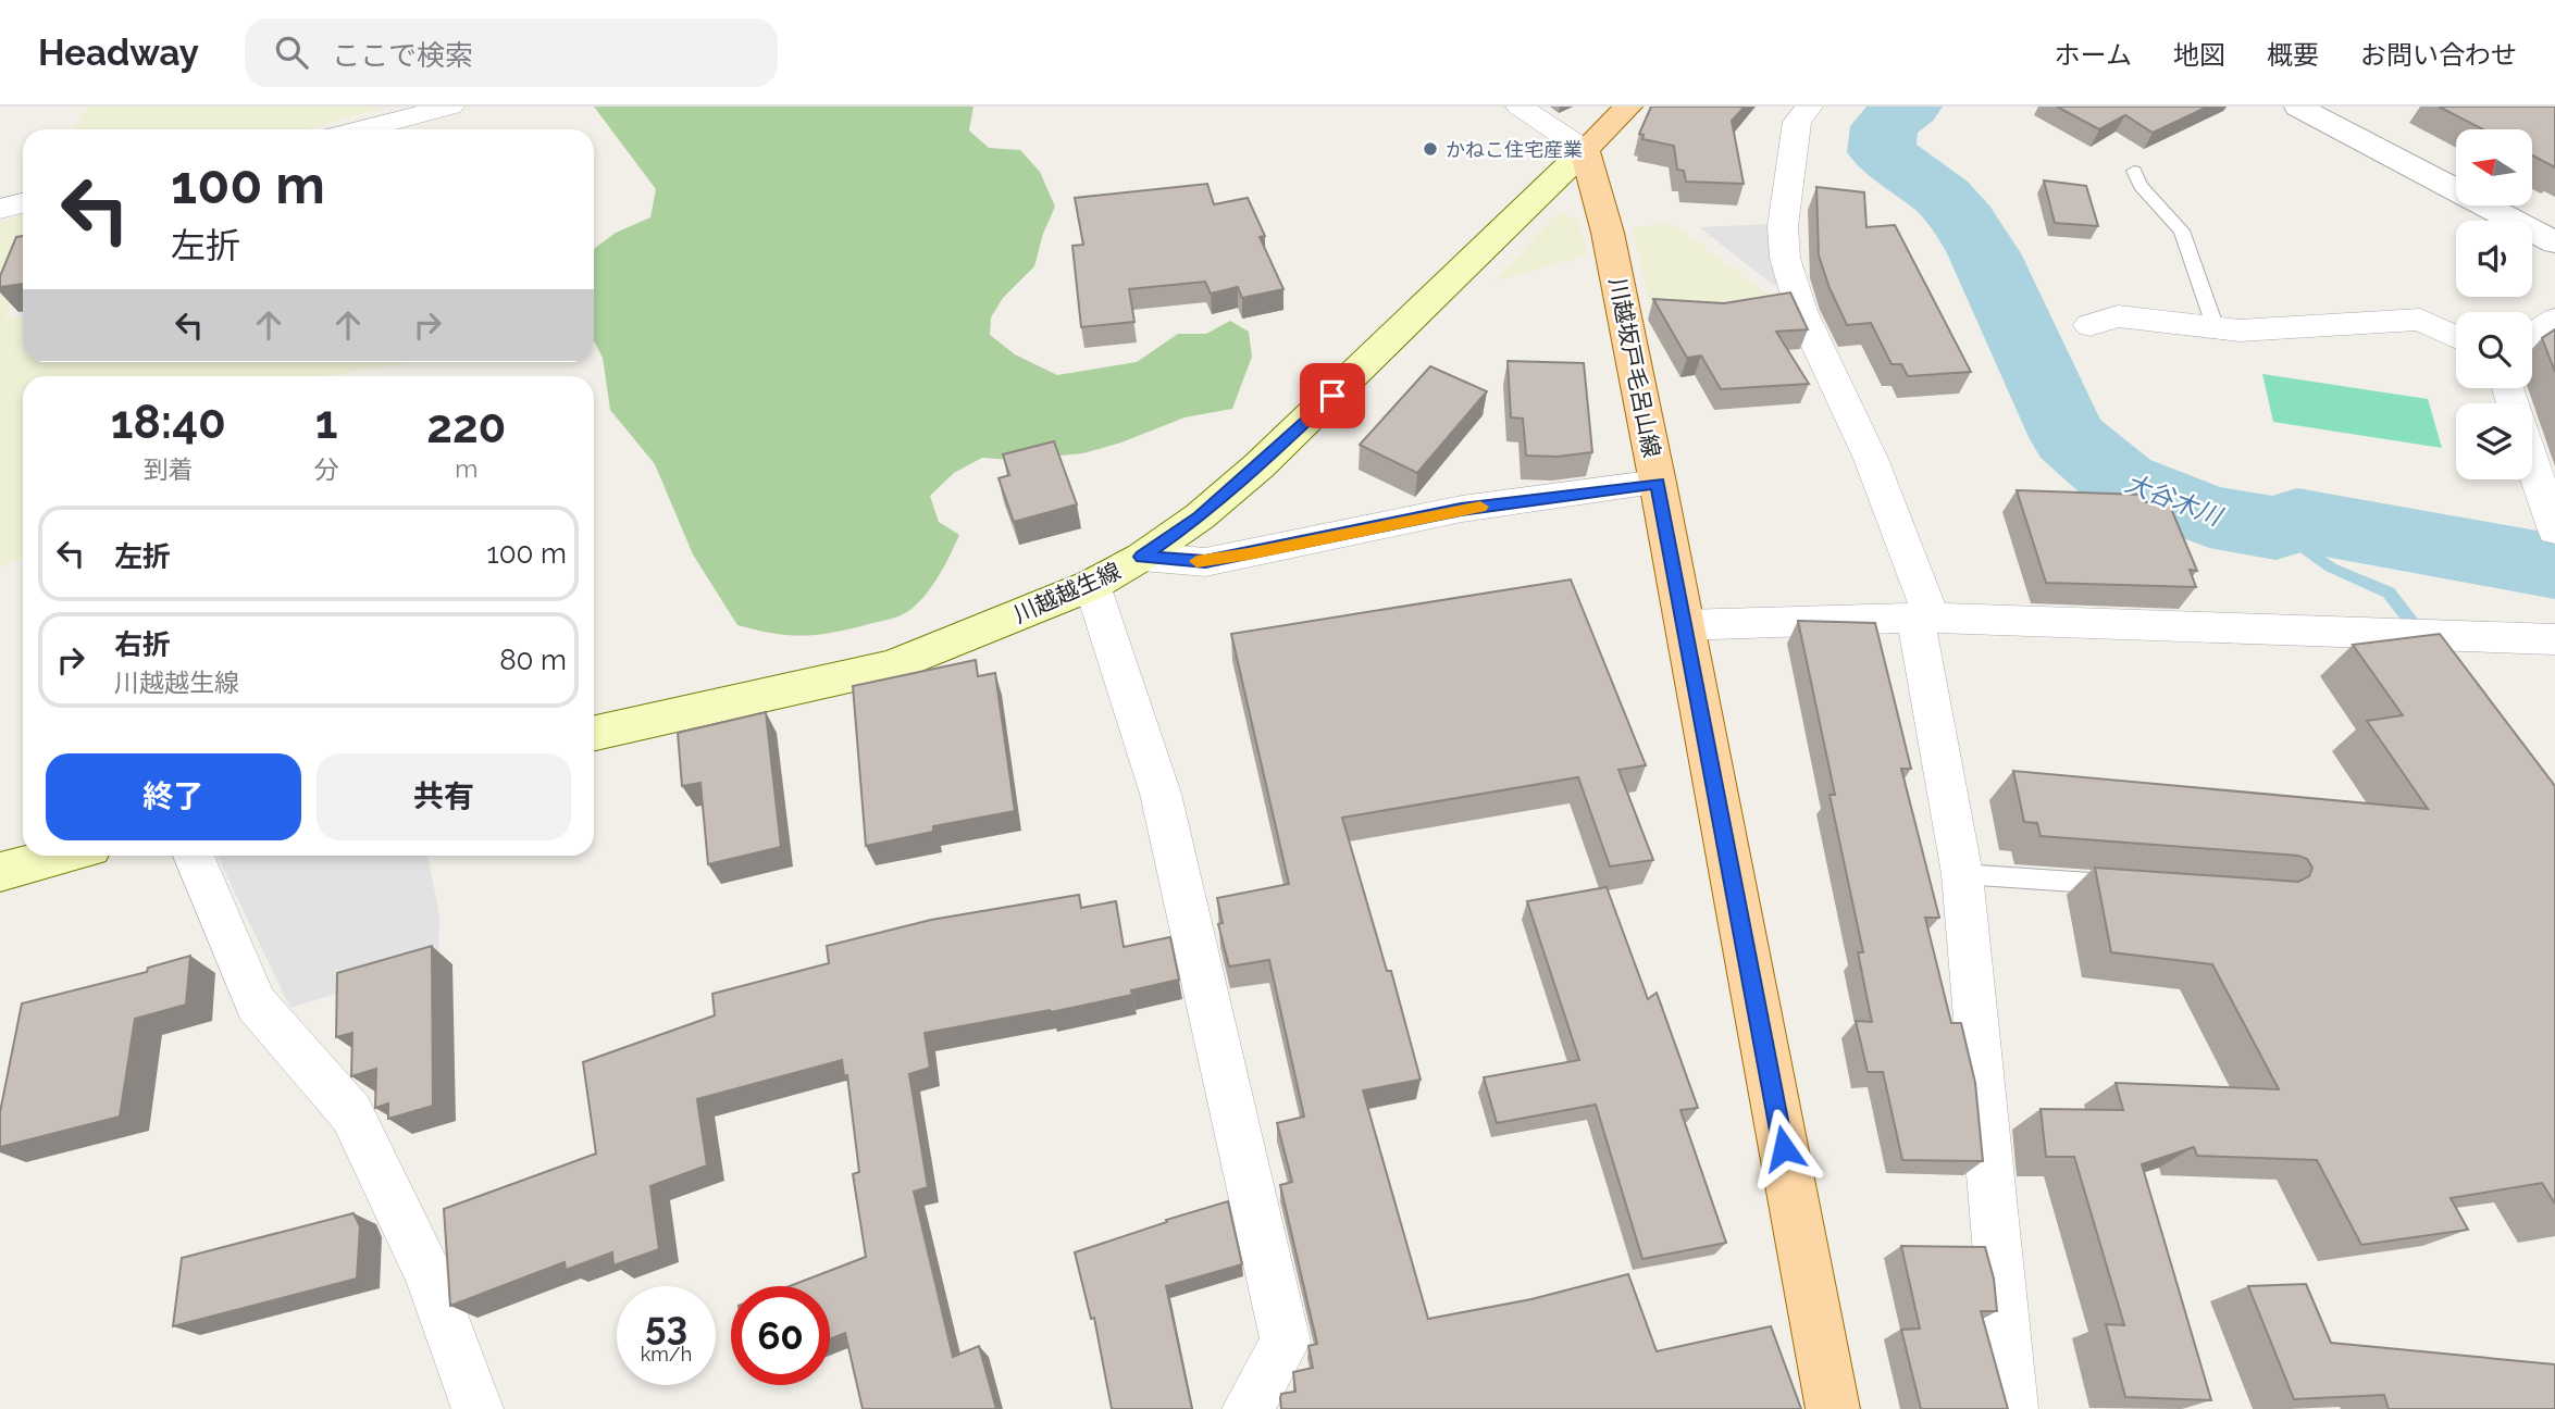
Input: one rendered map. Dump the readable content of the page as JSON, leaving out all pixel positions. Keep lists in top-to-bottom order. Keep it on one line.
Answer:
{"streets":{"main road":["川越坂戸毛呂山線","川越越生線"]},"crossings":[["川越坂戸毛呂山線","川越越生線"]],"water":["大谷木川"],"places":["かねこ住宅産業"],"north":"left","page":{"header":"Headway","search":"ここで検索","nav":["ホーム","地図","概要","お問い合わせ"],"turn":["100 m","左折"],"eta":["18:40","到着","1","分","220","m"],"list":[{"name":"左折","value":"100 m"},{"name":"右折","note":"川越越生線","value":"80 m"}],"buttons":["終了","共有"],"speed":"53 km/h","limit":"60"}}
